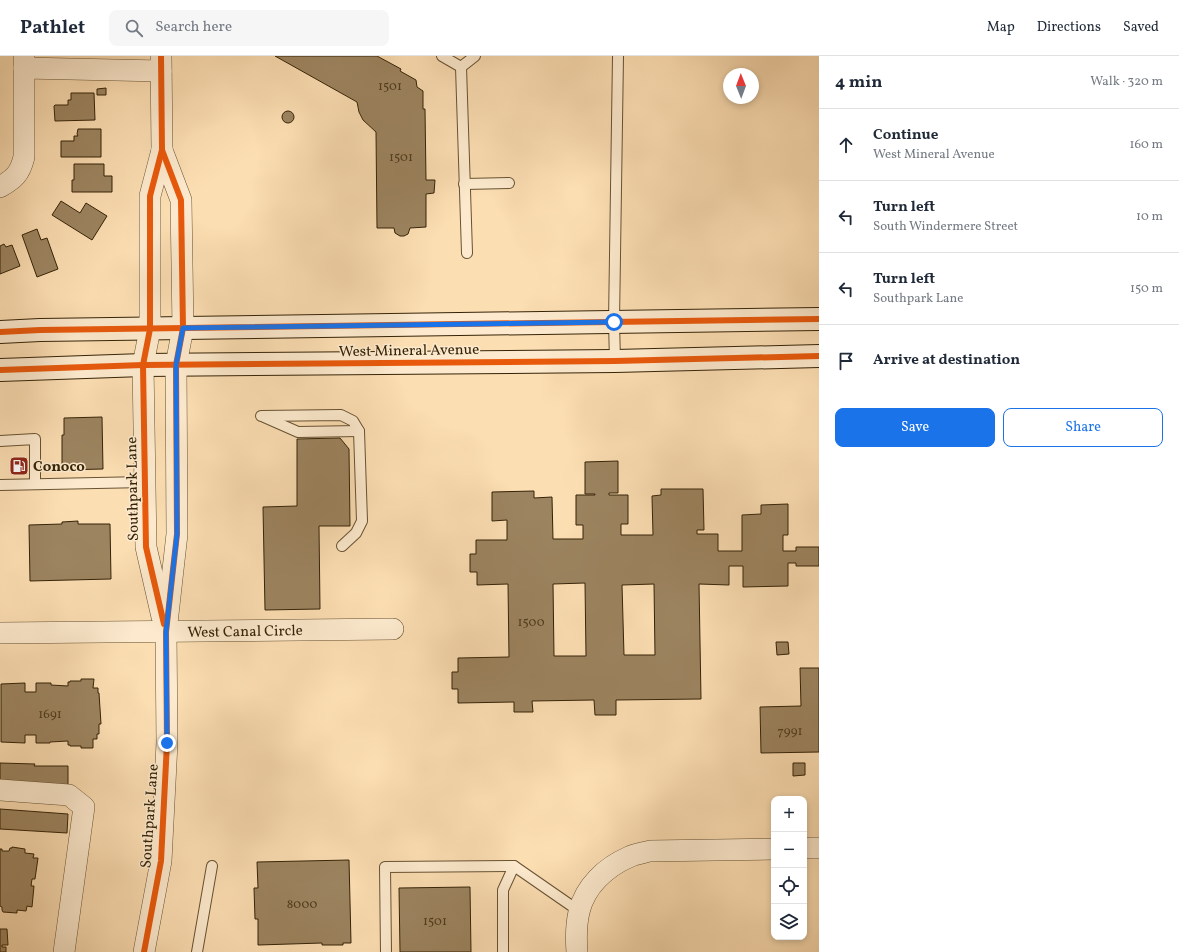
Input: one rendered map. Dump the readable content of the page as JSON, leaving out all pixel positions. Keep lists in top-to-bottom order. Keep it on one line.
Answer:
{"streets":{"main road":["West Mineral Avenue"],"street":["Southpark Lane","West Canal Circle"]},"crossings":[["West Mineral Avenue","Southpark Lane"],["Southpark Lane","West Canal Circle"]],"places":{"fuel station":["Conoco"]},"house_numbers":["1501","1501","1500","1691","7991","8000","1501"],"north":"top","page":{"header":"Pathlet","search":"Search here","nav":["Map","Directions","Saved"],"heading":["4 min","Walk · 320 m"],"list":[["Continue","West Mineral Avenue","160 m"],["Turn left","South Windermere Street","10 m"],["Turn left","Southpark Lane","150 m"],"Arrive at destination"],"buttons":["Save","Share"],"map_buttons":["+","−"]}}
